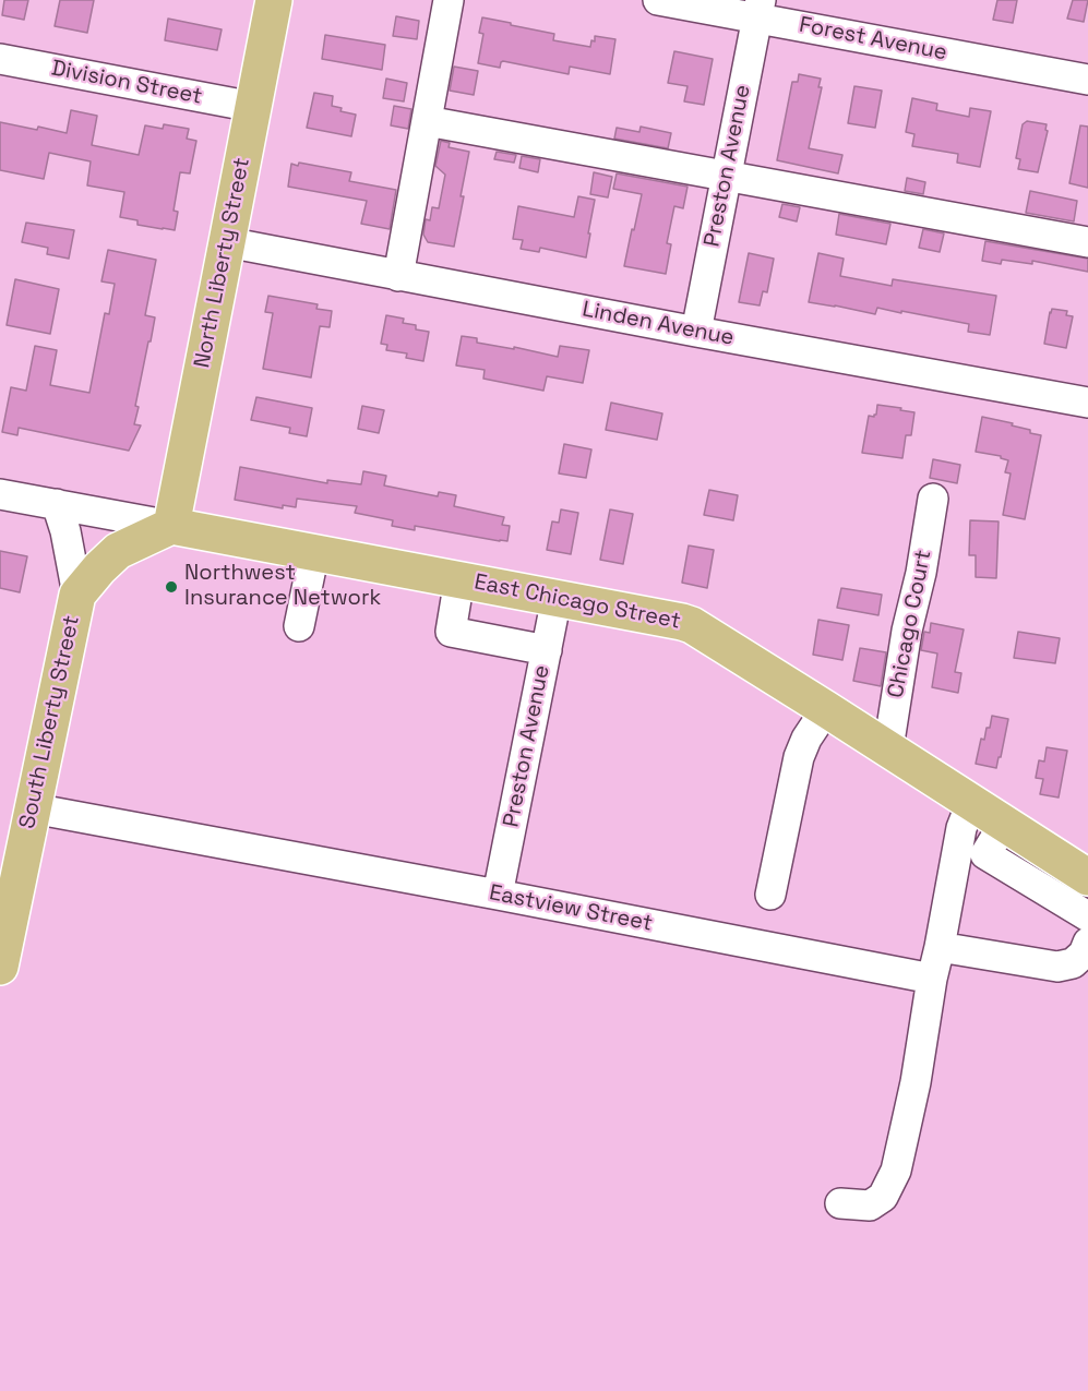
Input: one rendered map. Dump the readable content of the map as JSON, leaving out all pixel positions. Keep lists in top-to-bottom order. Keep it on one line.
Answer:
{"streets":{"main road":["North Liberty Street","East Chicago Street","South Liberty Street"],"street":["Forest Avenue","Division Street","Preston Avenue","Linden Avenue","Chicago Court","Eastview Street"]},"crossings":[["Forest Avenue","Preston Avenue"],["Division Street","North Liberty Street"],["Preston Avenue","Linden Avenue"],["Preston Avenue","East Chicago Street"],["Preston Avenue","Eastview Street"],["North Liberty Street","Linden Avenue"],["North Liberty Street","East Chicago Street"],["North Liberty Street","South Liberty Street"],["East Chicago Street","Chicago Court"],["East Chicago Street","South Liberty Street"],["South Liberty Street","Eastview Street"]],"places":["Northwest Insurance Network"]}
